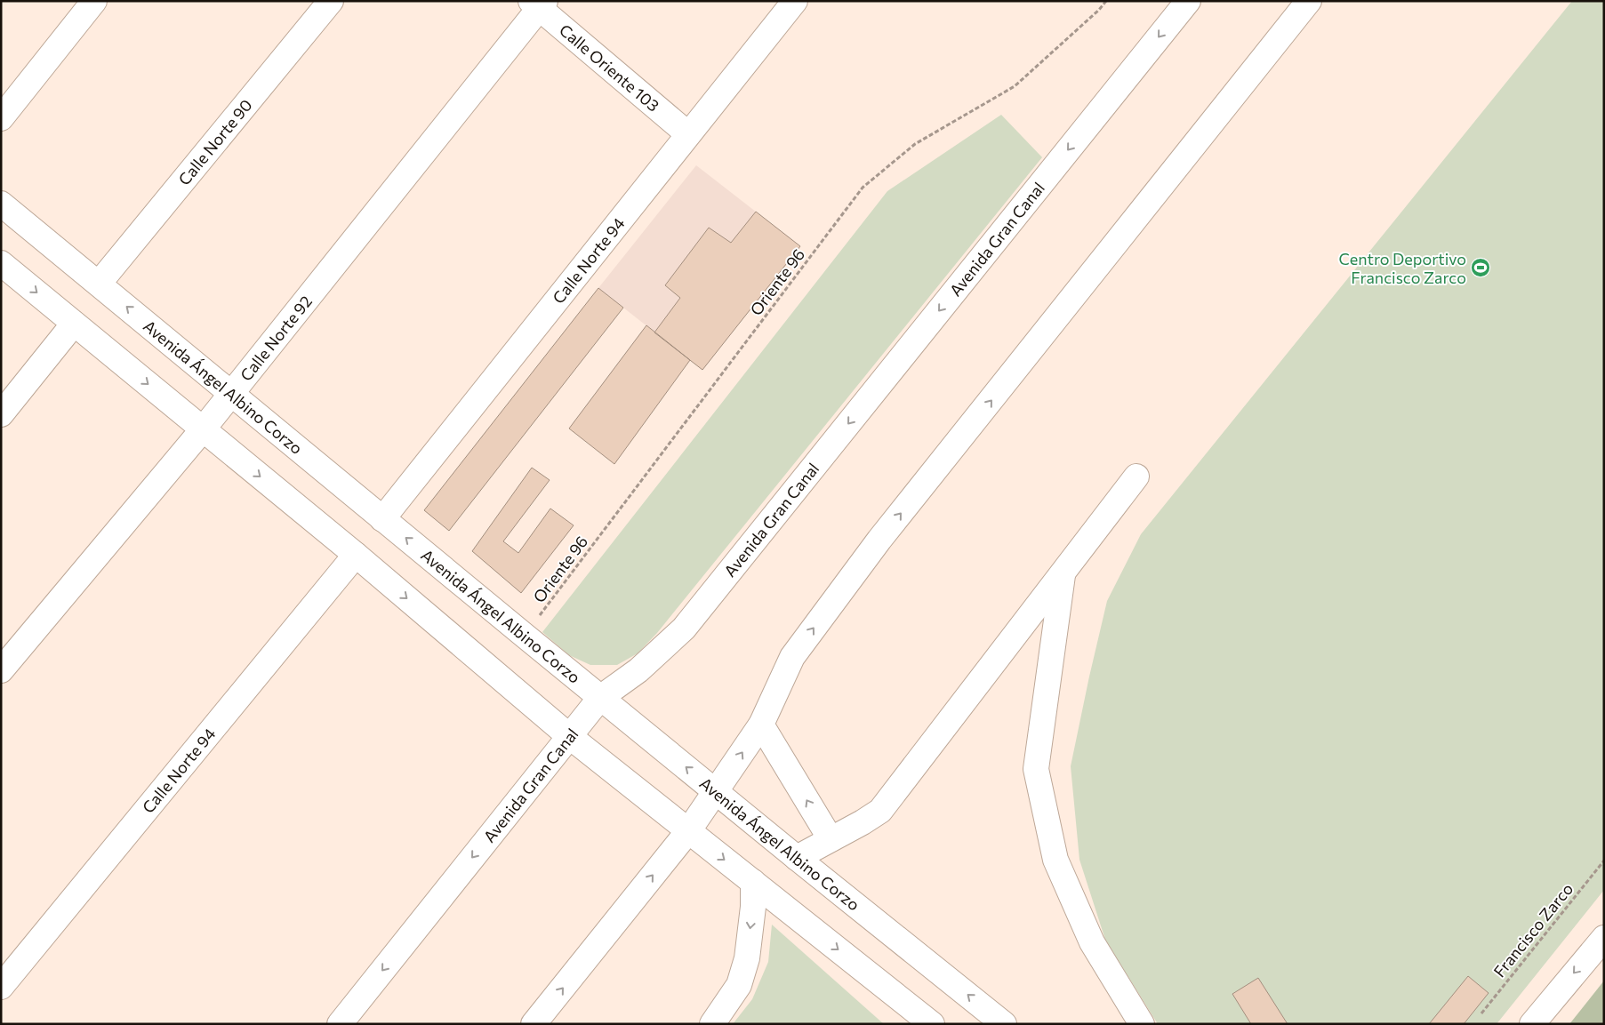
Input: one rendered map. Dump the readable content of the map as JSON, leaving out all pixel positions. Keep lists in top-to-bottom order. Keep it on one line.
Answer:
{"streets":{"main road":["Calle Oriente 103","Calle Norte 90","Avenida Gran Canal","Calle Norte 94","Calle Norte 92","Avenida Ángel Albino Corzo"],"path":["Oriente 96","Francisco Zarco"]},"crossings":[["Calle Oriente 103","Calle Norte 94"],["Calle Oriente 103","Calle Norte 92"],["Calle Norte 90","Avenida Ángel Albino Corzo"],["Avenida Gran Canal","Avenida Ángel Albino Corzo"],["Calle Norte 94","Avenida Ángel Albino Corzo"],["Oriente 96","Avenida Ángel Albino Corzo"],["Calle Norte 92","Avenida Ángel Albino Corzo"]],"places":{"sports":["Centro Deportivo Francisco Zarco"]}}
